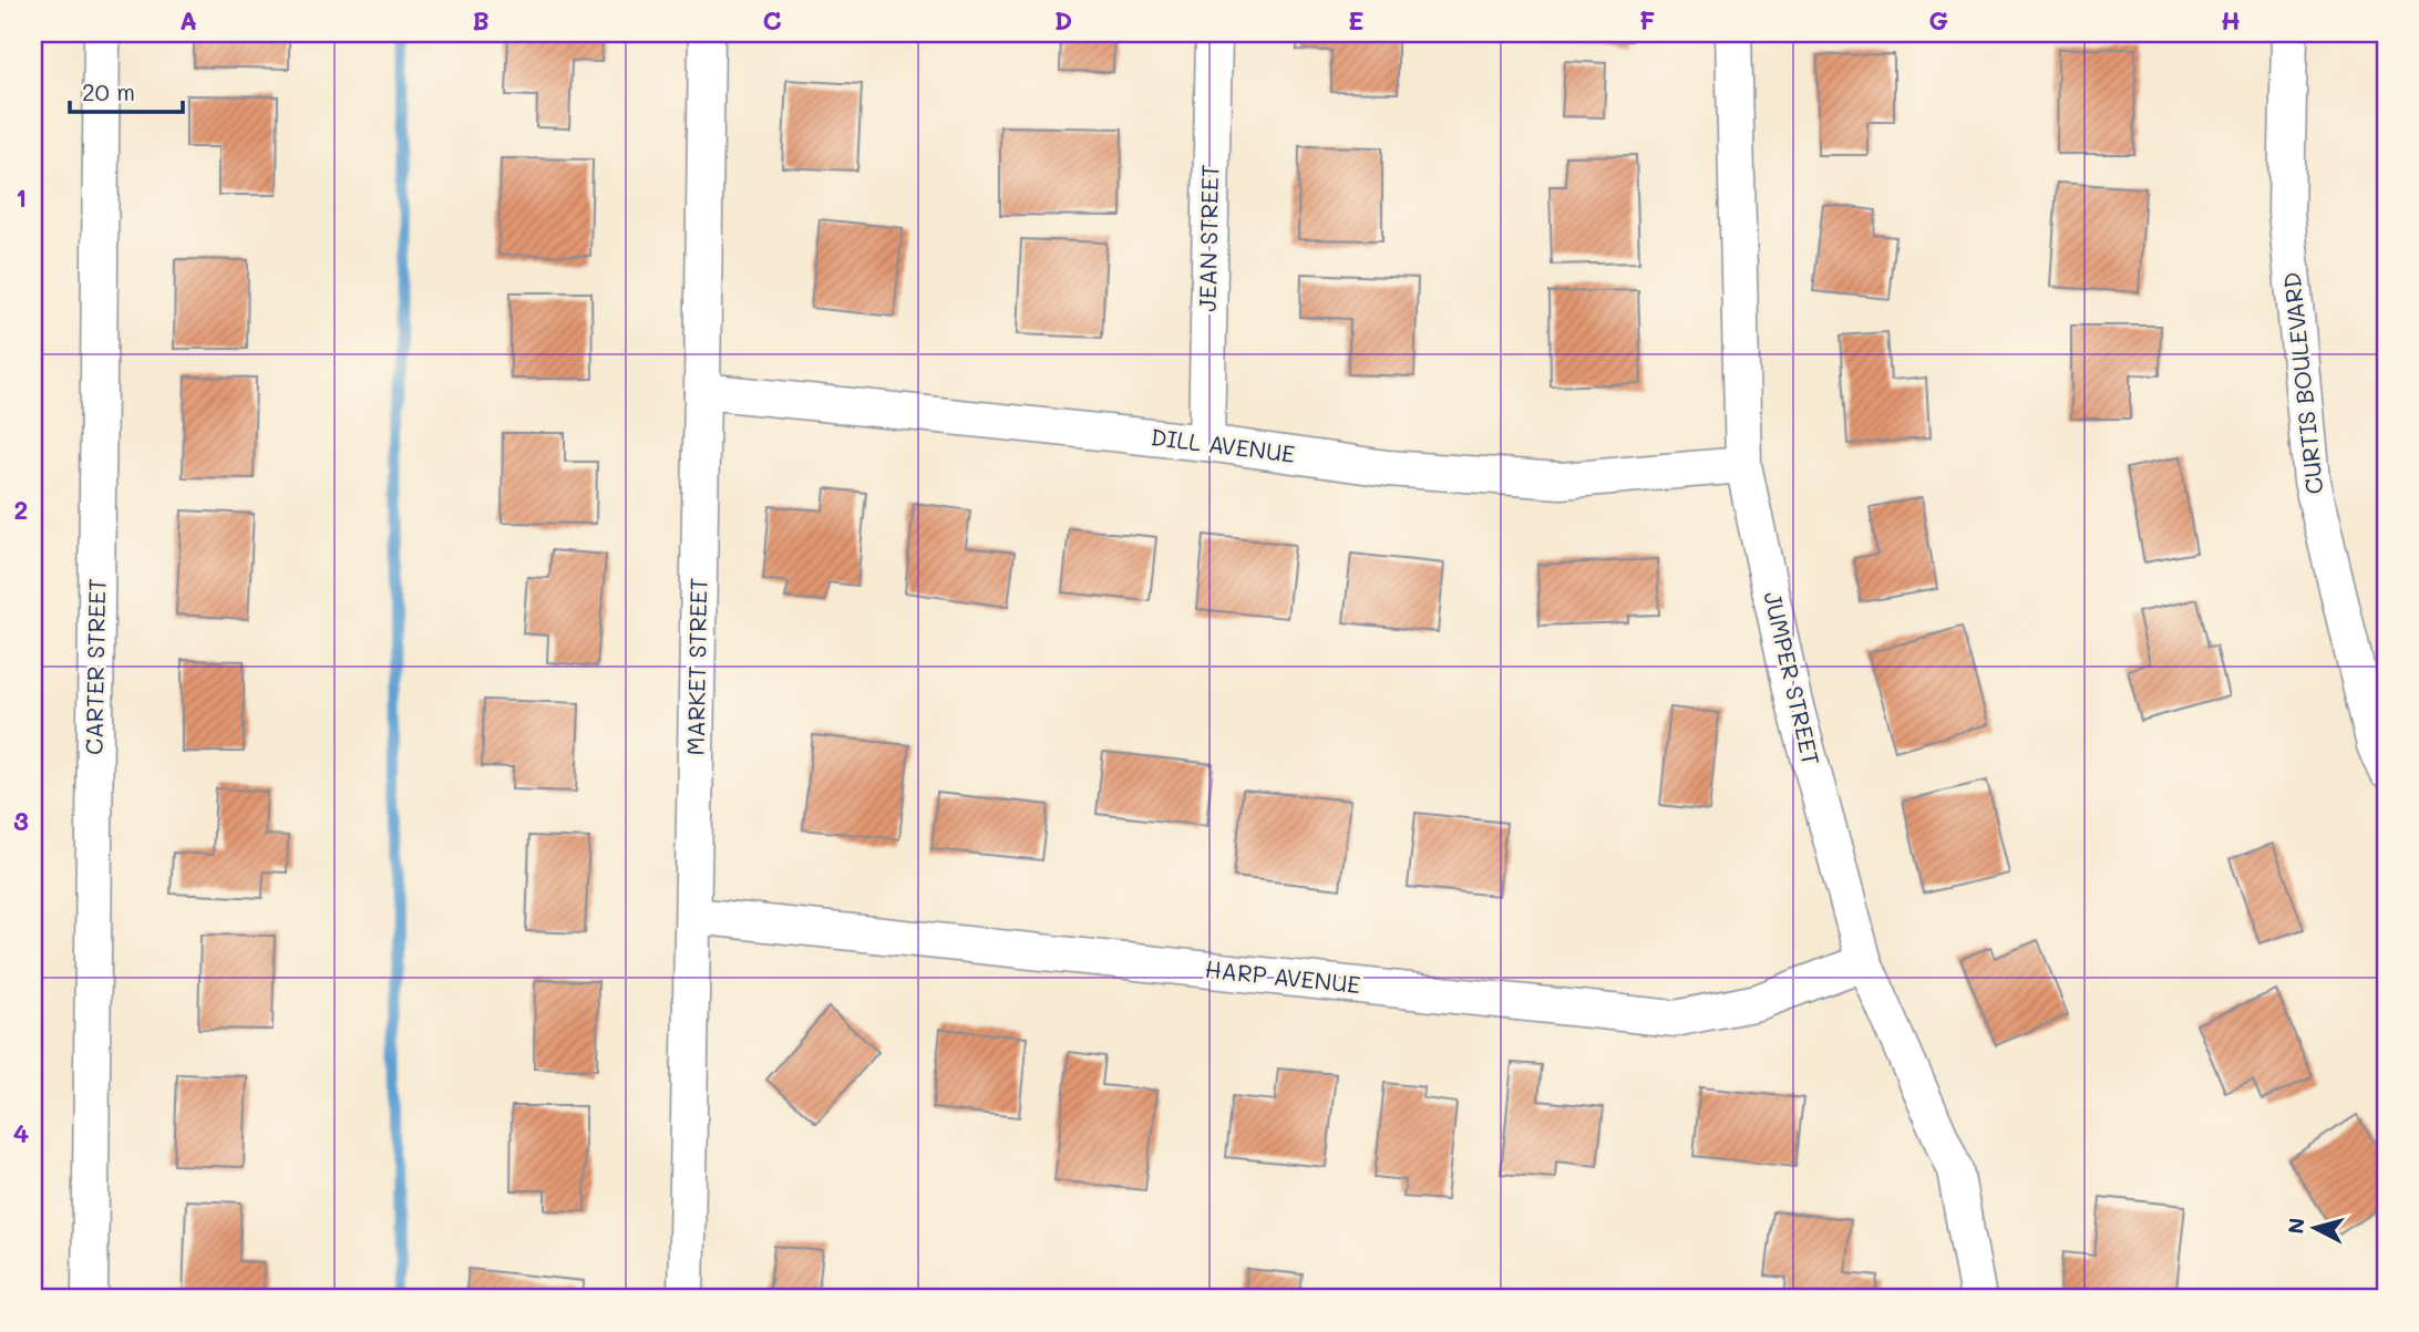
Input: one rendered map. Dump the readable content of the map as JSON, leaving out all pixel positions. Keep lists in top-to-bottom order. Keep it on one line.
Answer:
{"streets":{"street":["JEAN STREET","CURTIS BOULEVARD","DILL AVENUE","CARTER STREET","MARKET STREET","JUMPER STREET","HARP AVENUE"]},"crossings":[["JEAN STREET","DILL AVENUE"],["DILL AVENUE","MARKET STREET"],["DILL AVENUE","JUMPER STREET"],["MARKET STREET","HARP AVENUE"],["JUMPER STREET","HARP AVENUE"]],"scale_bar":"20 m","north":"left","grid":{"columns":["A","B","C","D","E","F","G","H"],"rows":["1","2","3","4"]}}
